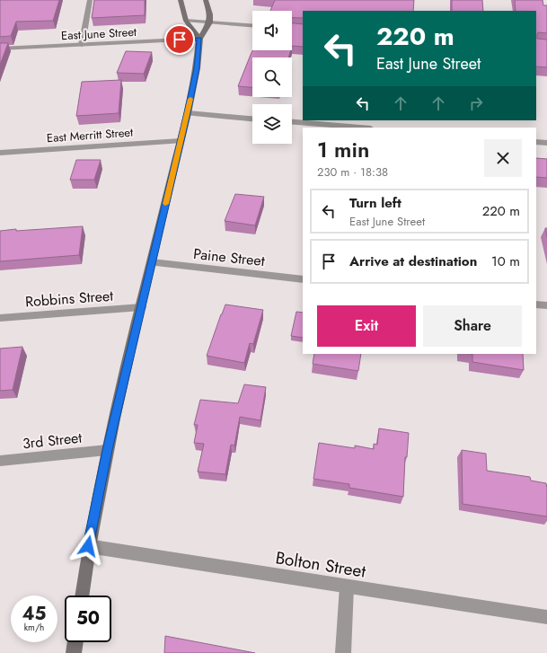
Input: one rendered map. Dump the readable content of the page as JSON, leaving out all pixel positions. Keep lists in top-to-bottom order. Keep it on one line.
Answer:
{"streets":{"street":["East June Street","East Merritt Street","Paine Street","Robbins Street","3rd Street","Bolton Street"]},"page":{"turn":["220 m","East June Street"],"heading":["1 min","230 m · 18:38"],"list":[{"name":"Turn left","note":"East June Street","value":"220 m"},{"name":"Arrive at destination","value":"10 m"}],"buttons":["Exit","Share"],"speed":"45 km/h","limit":"50"}}
